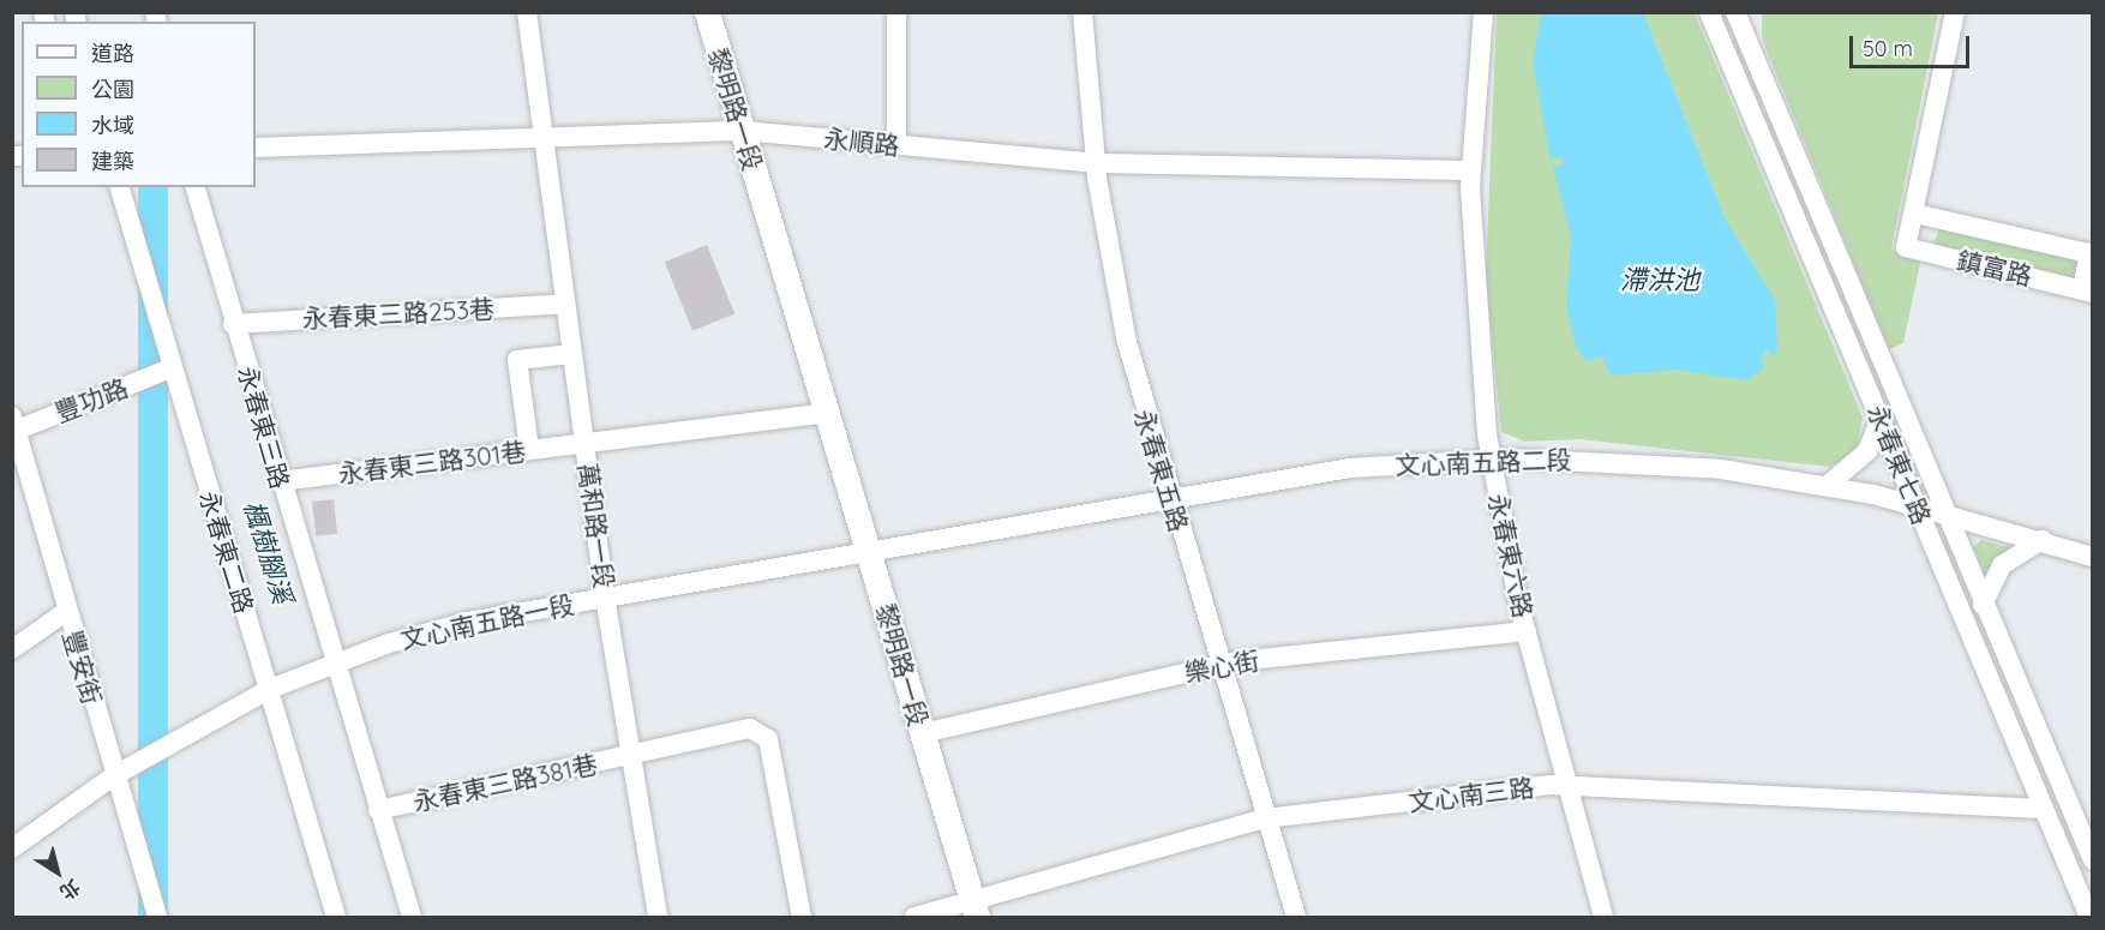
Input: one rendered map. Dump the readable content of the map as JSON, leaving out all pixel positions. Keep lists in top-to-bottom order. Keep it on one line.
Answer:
{"streets":{"main road":["黎明路一段"],"street":["永順路","鎮富路","永春東三路253巷","豐功路","永春東三路","永春東三路301巷","文心南五路二段","永春東七路","永春東五路","萬和路一段","永春東二路","永春東六路","文心南五路一段","樂心街","豐安街","永春東三路381巷","文心南三路"]},"crossings":[["黎明路一段","永順路"],["黎明路一段","文心南五路二段"],["黎明路一段","文心南五路一段"],["黎明路一段","樂心街"],["黎明路一段","文心南三路"],["永順路","永春東五路"],["永順路","萬和路一段"],["永順路","永春東六路"],["永春東三路253巷","永春東三路"],["永春東三路253巷","萬和路一段"],["豐功路","永春東二路"],["豐功路","豐安街"],["永春東三路","永春東三路301巷"],["永春東三路","文心南五路一段"],["永春東三路","永春東三路381巷"],["永春東三路301巷","萬和路一段"],["文心南五路二段","永春東七路"],["文心南五路二段","永春東五路"],["文心南五路二段","永春東六路"],["文心南五路二段","文心南五路一段"],["永春東七路","文心南三路"],["永春東五路","樂心街"],["永春東五路","文心南三路"],["萬和路一段","文心南五路一段"],["萬和路一段","永春東三路381巷"],["永春東二路","文心南五路一段"],["永春東六路","樂心街"],["永春東六路","文心南三路"]],"water":["滯洪池","楓樹腳溪"],"legend":["道路","公園","水域","建築"],"scale_bar":"50 m","north":"bottom right"}
